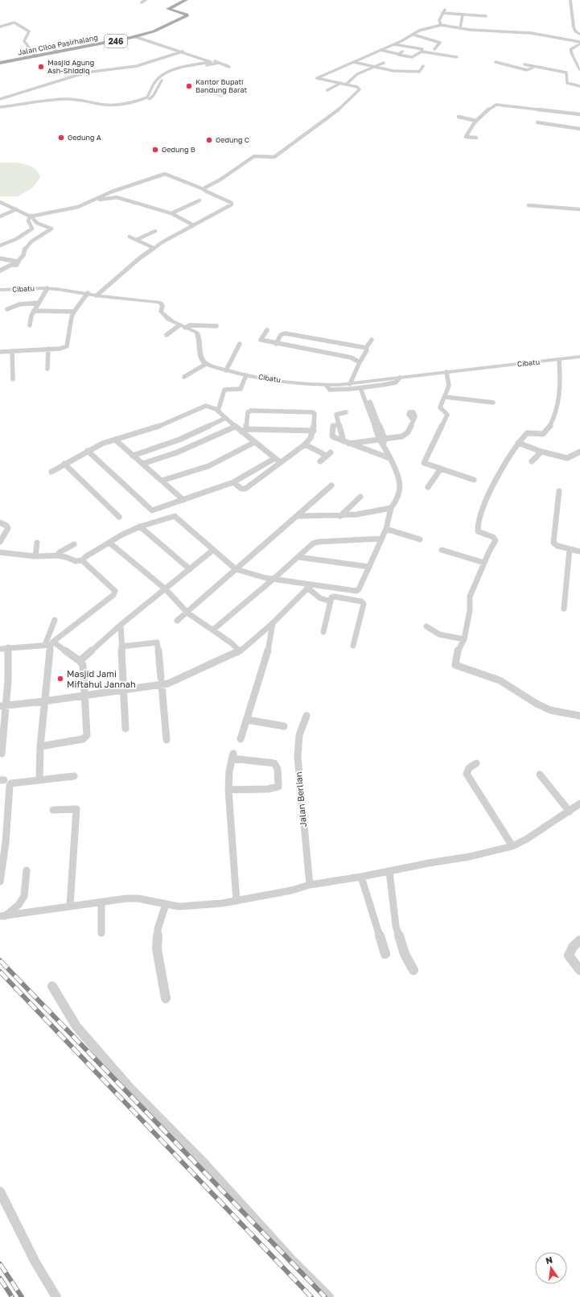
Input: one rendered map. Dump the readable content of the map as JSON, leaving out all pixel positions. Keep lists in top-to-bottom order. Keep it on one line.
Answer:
{"streets":{"main road":["246","Jalan Ciloa Pasirhalang"],"street":["Cibatu","Jalan Berlian"]},"places":["Masjid Agung Ash-Shiddiq","Kantor Bupati Bandung Barat","Gedung A","Gedung C","Gedung B","Masjid Jami Miftahul Jannah"],"north":"top"}
